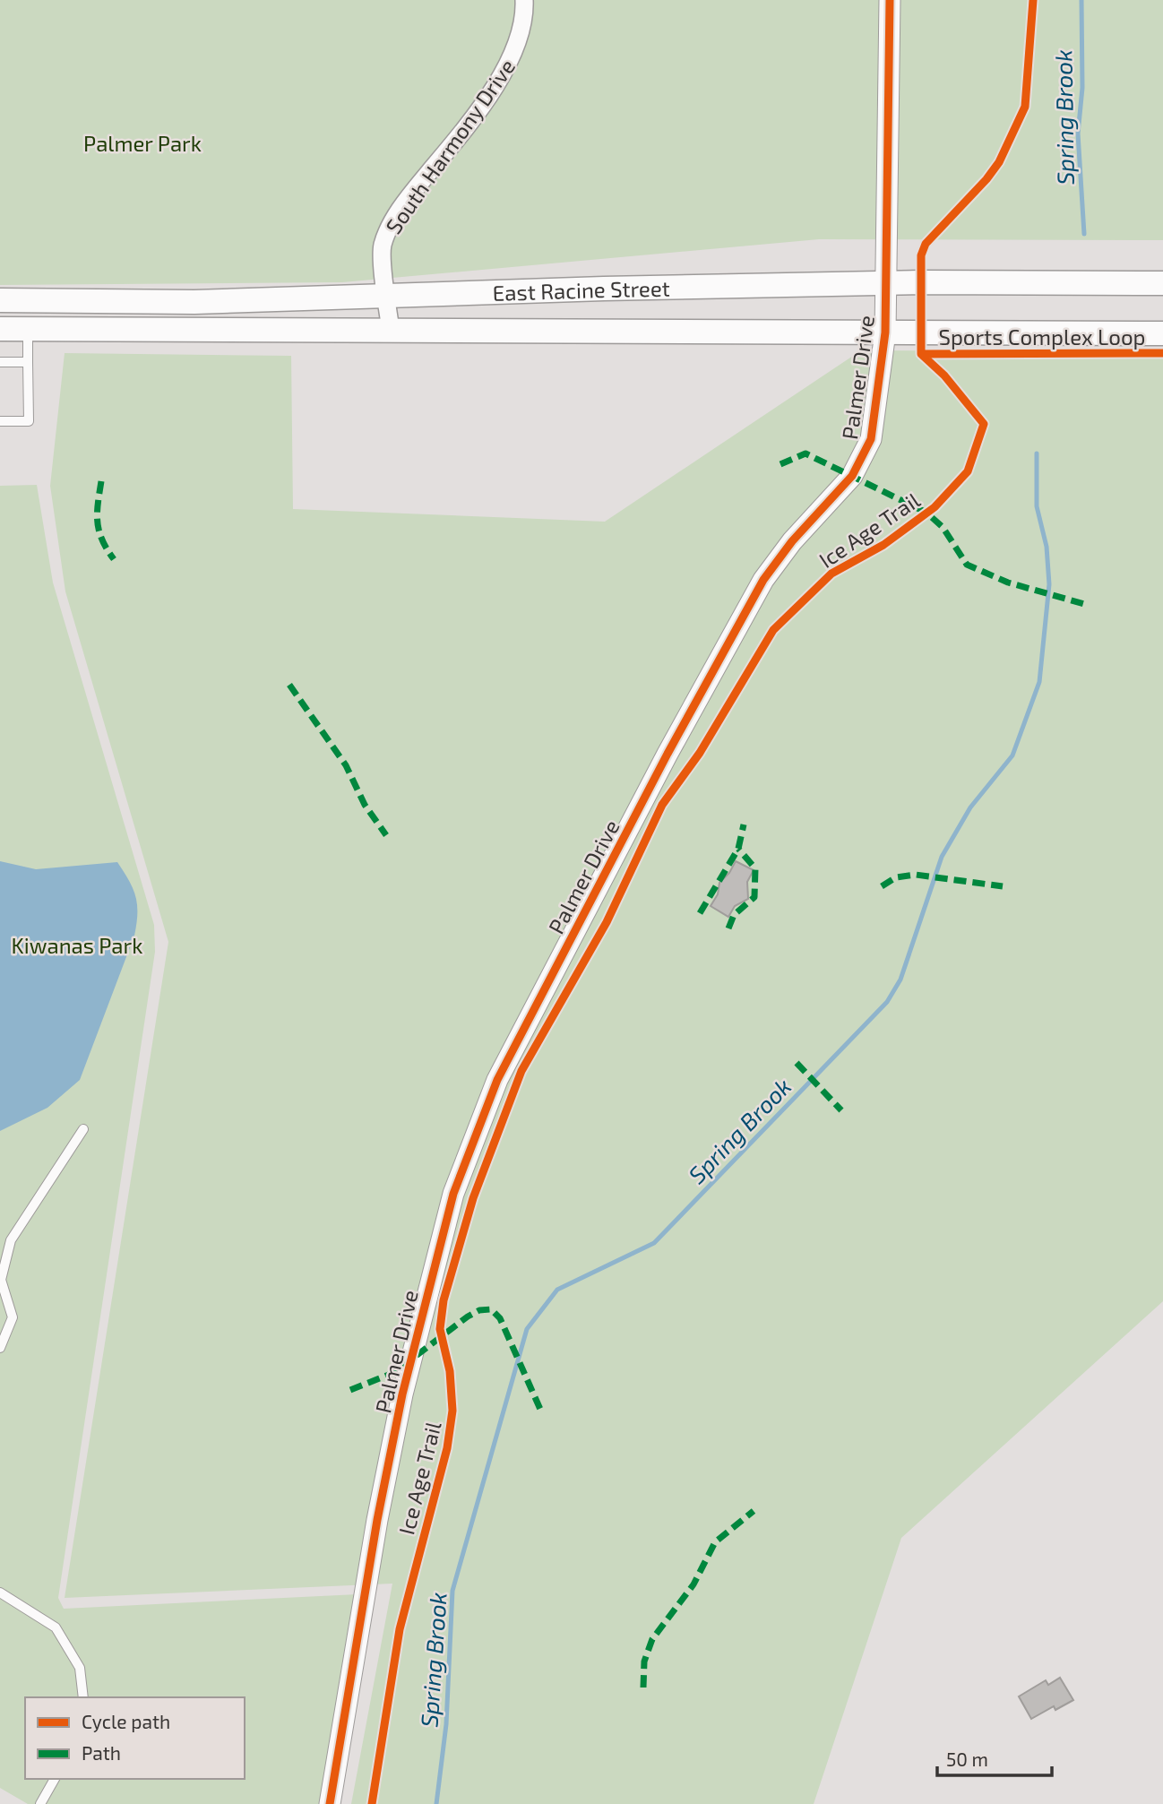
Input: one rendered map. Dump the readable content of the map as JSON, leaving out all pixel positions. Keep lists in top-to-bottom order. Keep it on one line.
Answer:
{"streets":{"main road":["East Racine Street"],"street":["South Harmony Drive","Palmer Drive"],"cycle path":["Sports Complex Loop","Ice Age Trail"]},"crossings":[["South Harmony Drive","East Racine Street"],["East Racine Street","Palmer Drive"]],"water":["Spring Brook"],"parks":["Palmer Park","Kiwanas Park"],"legend":["Cycle path","Path"],"scale_bar":"50 m"}
